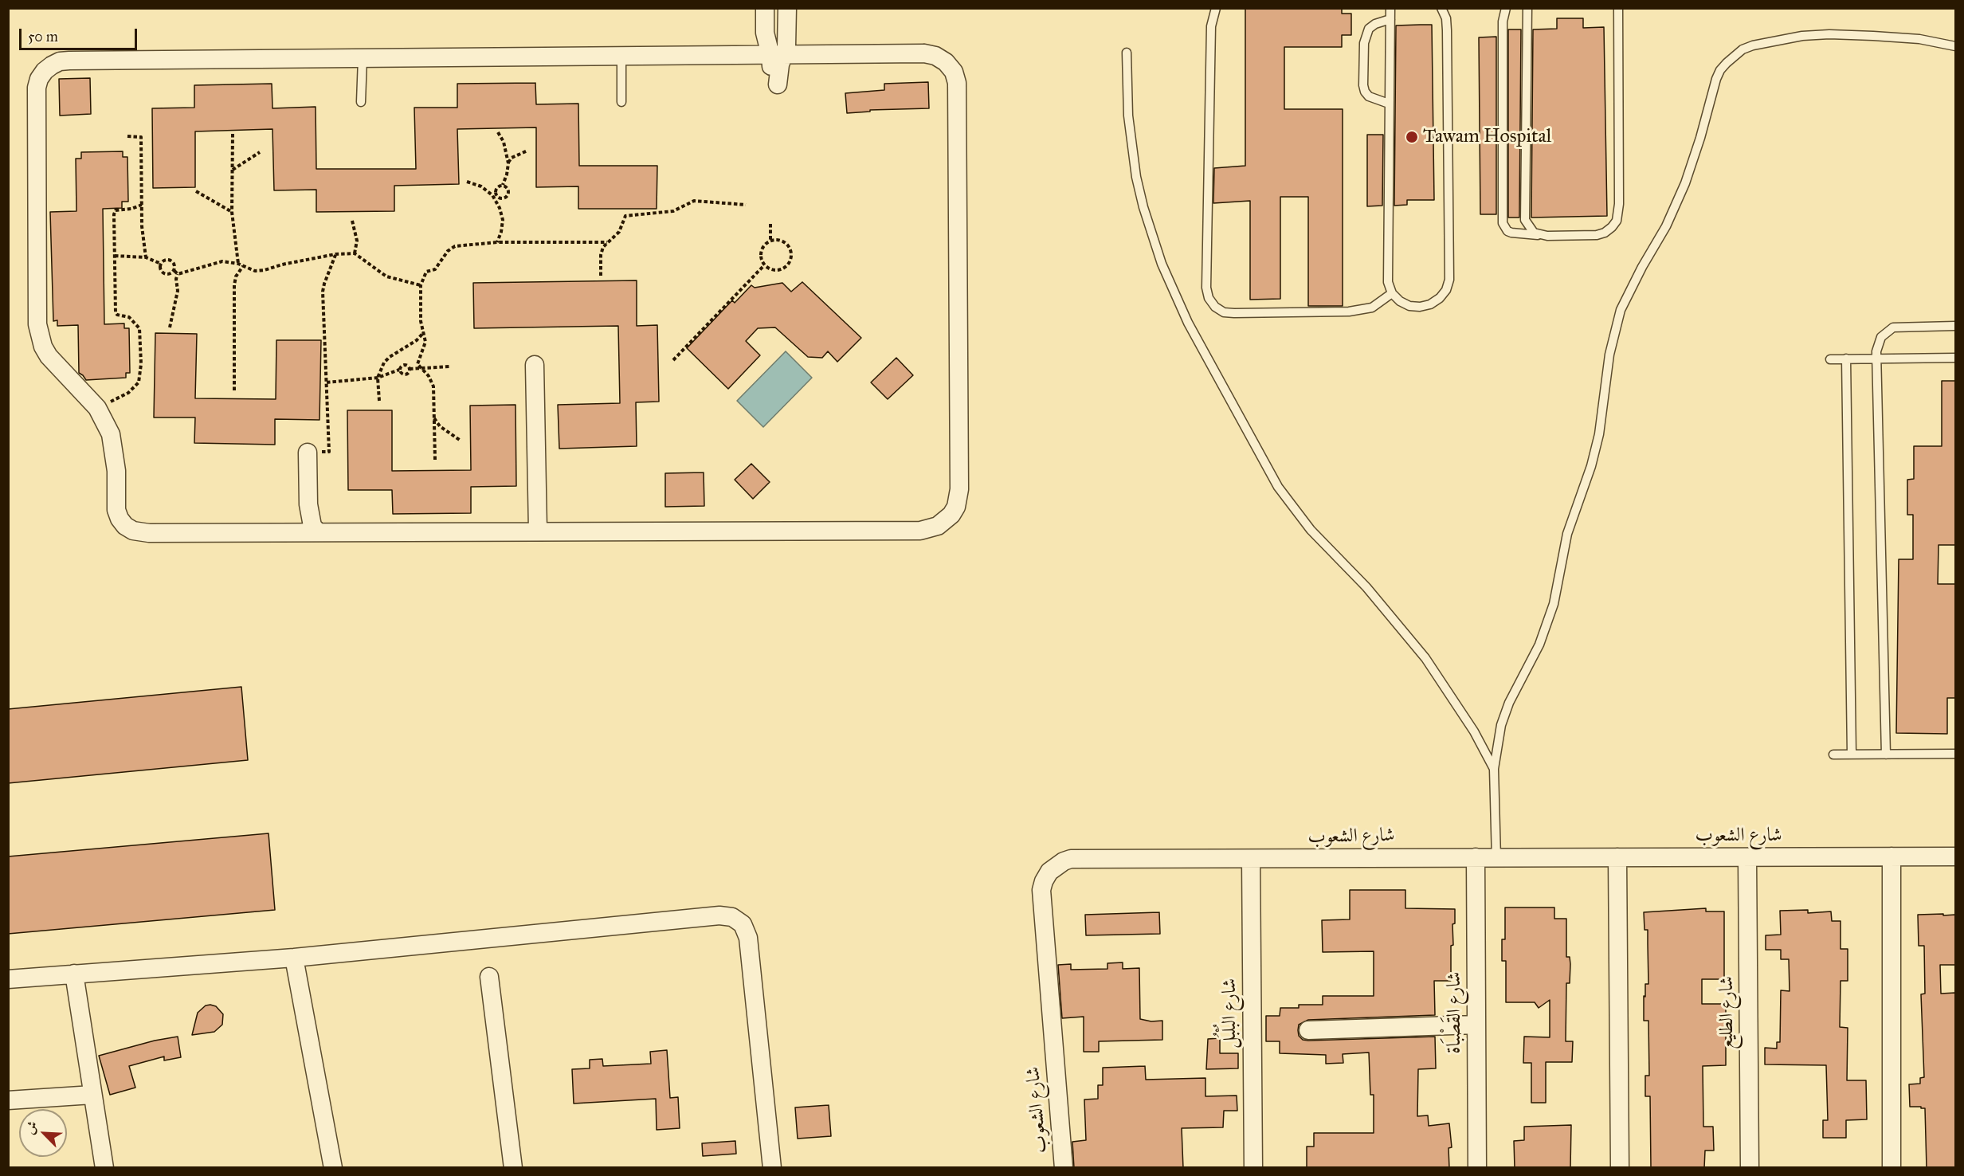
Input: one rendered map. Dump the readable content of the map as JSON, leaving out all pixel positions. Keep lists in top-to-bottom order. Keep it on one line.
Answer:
{"streets":{"street":["شارع الشعوب","شارع القَصْبَاة","شارع الطليع","شارع البُلْبُل"]},"crossings":[["شارع الشعوب","شارع القَصْبَاة"],["شارع الشعوب","شارع الطليع"],["شارع الشعوب","شارع البُلْبُل"]],"places":["Tawam Hospital"],"scale_bar":"50 m","north":"top left"}
